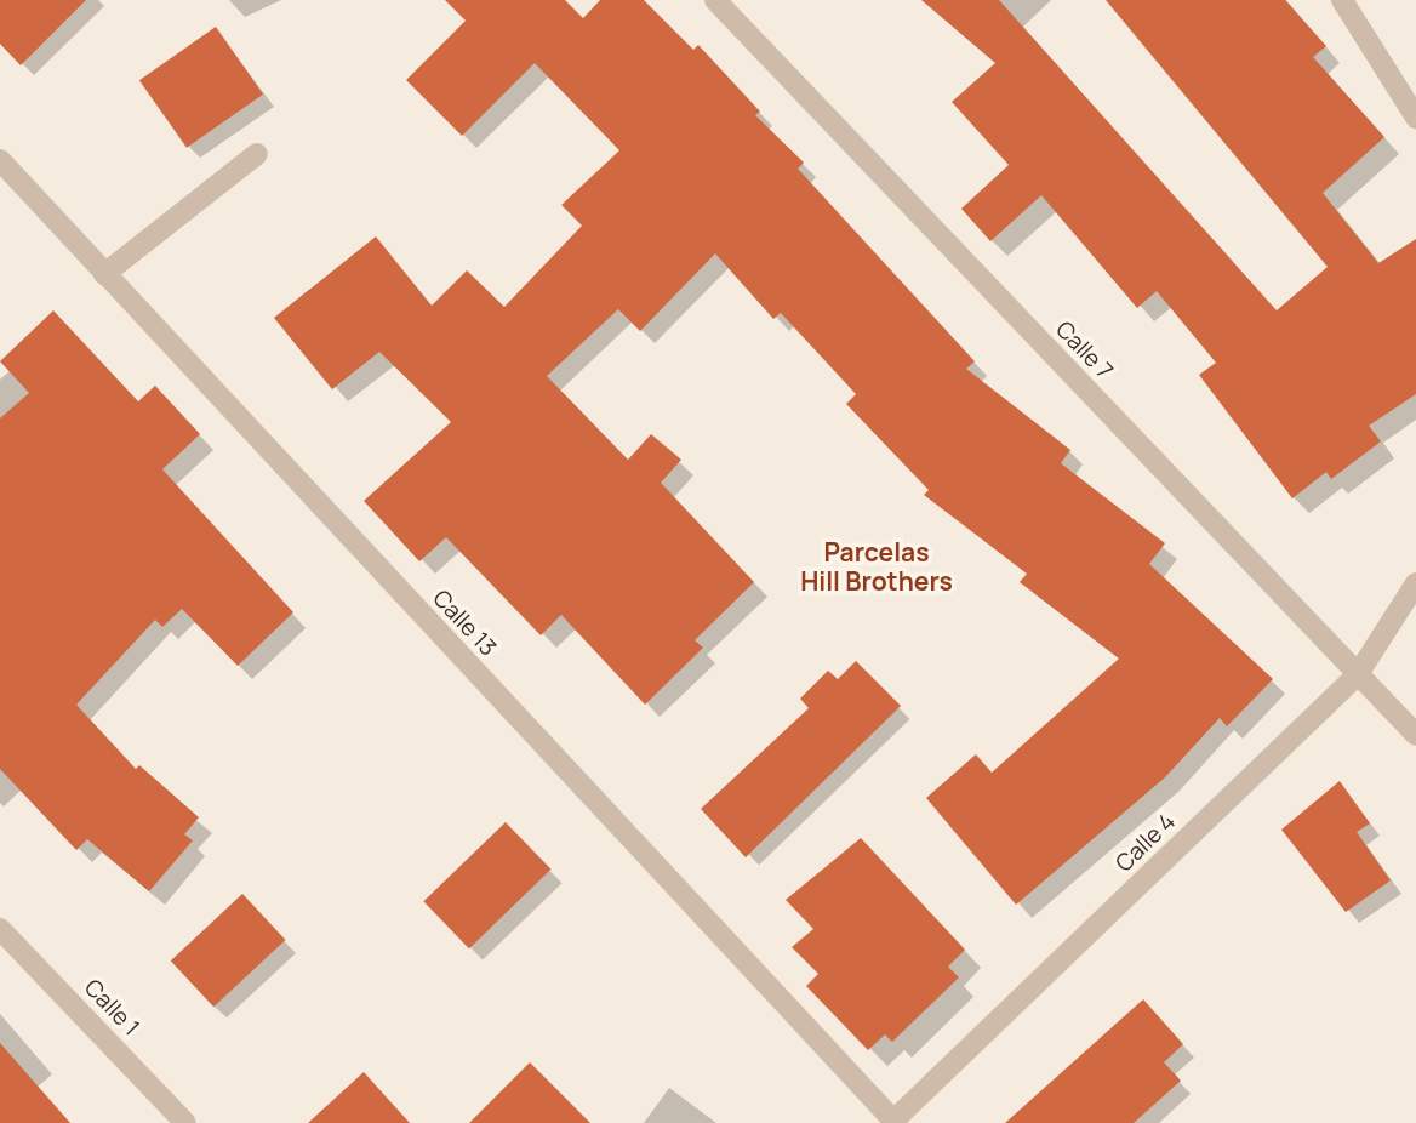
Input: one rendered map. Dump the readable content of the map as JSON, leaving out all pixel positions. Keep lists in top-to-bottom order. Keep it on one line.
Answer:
{"streets":{"street":["Calle 7","Calle 13","Calle 4","Calle 1"]},"crossings":[["Calle 7","Calle 4"],["Calle 13","Calle 4"]],"districts":["Parcelas Hill Brothers"]}
